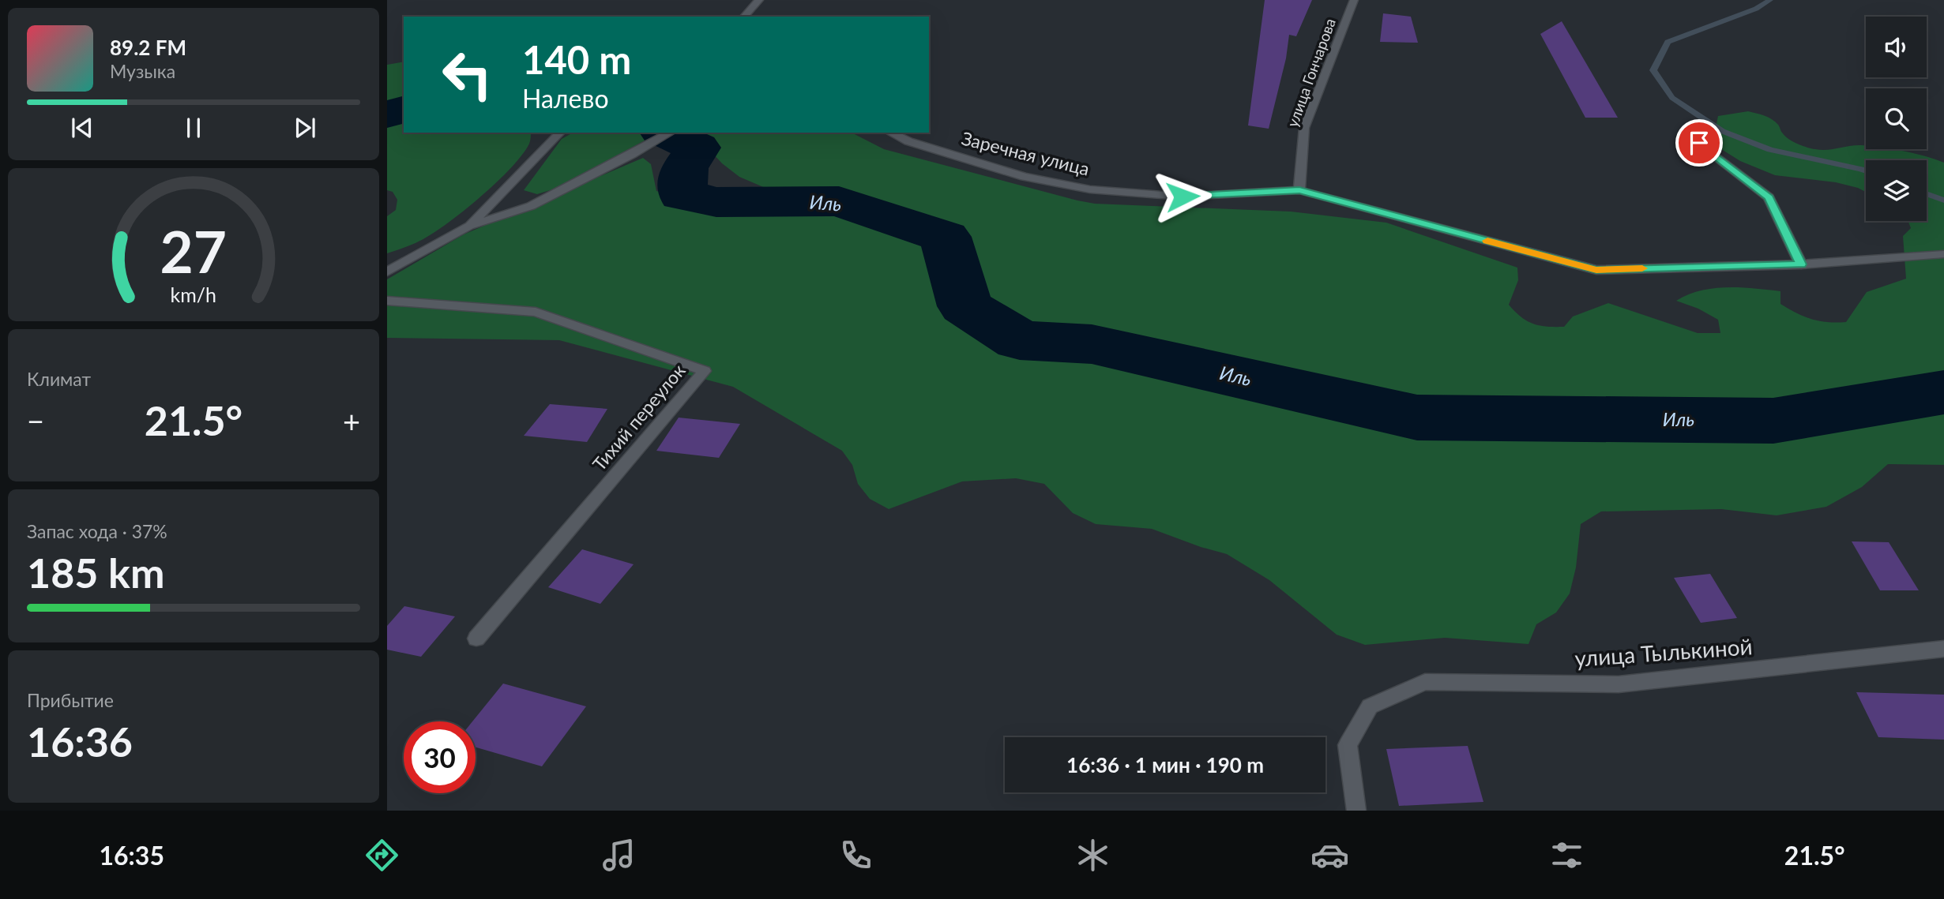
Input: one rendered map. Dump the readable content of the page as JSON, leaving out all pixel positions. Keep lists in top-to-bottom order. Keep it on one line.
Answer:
{"streets":{"street":["улица Гончарова","Заречная улица","Тихий переулок","улица Тылькиной"]},"crossings":[["улица Гончарова","Заречная улица"]],"water":["Иль"],"page":{"turn":["140 m","Налево"],"song":["89.2 FM","Музыка"],"tile":["Климат",["Запас хода · 37%","185 km"],["Прибытие","16:36"]],"heat":["−","21.5°","+"],"limit":"30","trip":"16:36 · 1 мин · 190 m","tabs":["16:35","21.5°"],"gauge":["27","km/h"]}}
